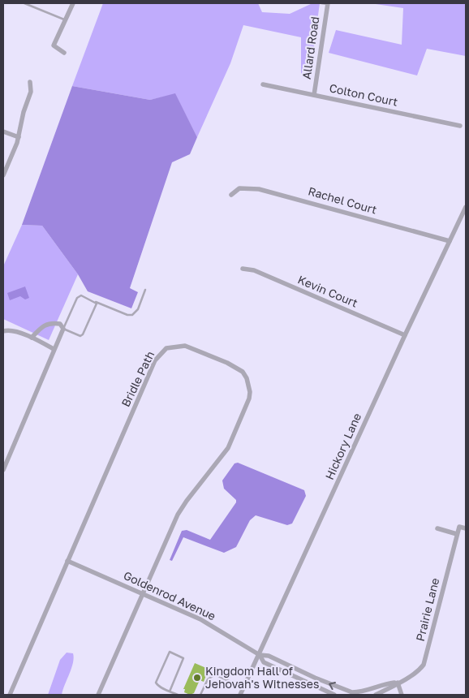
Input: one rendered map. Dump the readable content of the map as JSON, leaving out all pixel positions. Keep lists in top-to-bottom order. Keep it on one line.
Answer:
{"streets":{"street":["Allard Road","Colton Court","Rachel Court","Kevin Court","Bridle Path","Hickory Lane","Goldenrod Avenue","Prairie Lane"]},"crossings":[["Allard Road","Colton Court"],["Rachel Court","Hickory Lane"],["Kevin Court","Hickory Lane"],["Bridle Path","Goldenrod Avenue"],["Hickory Lane","Goldenrod Avenue"],["Hickory Lane","Prairie Lane"],["Goldenrod Avenue","Prairie Lane"]],"places":["Kingdom Hall of Jehovah's Witnesses"]}
